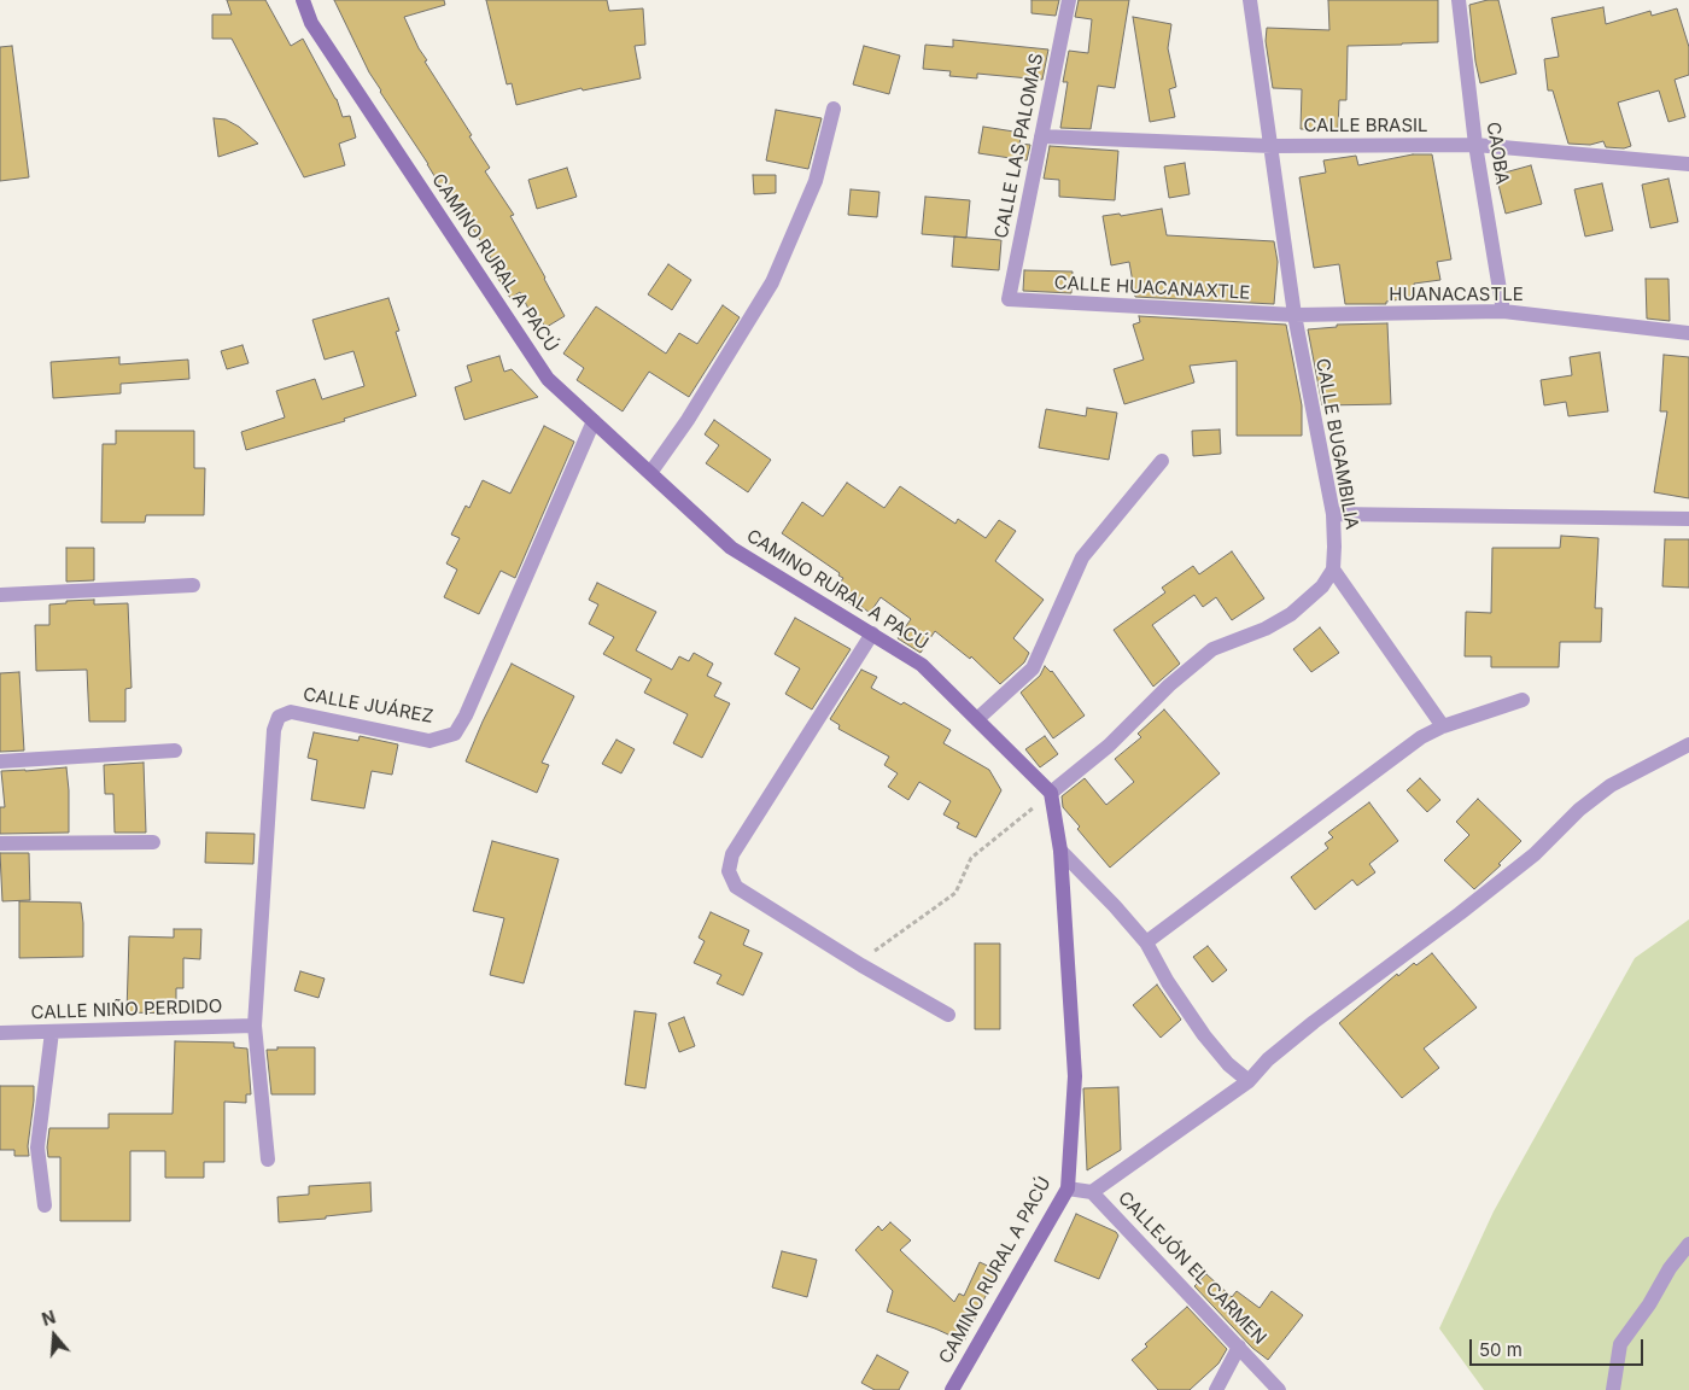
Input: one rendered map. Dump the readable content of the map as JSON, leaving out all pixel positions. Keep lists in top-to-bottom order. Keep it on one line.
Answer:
{"streets":{"street":["CALLE BRASIL","CALLE LAS PALOMAS","CAOBA","CAMINO RURAL A PACÚ","CALLE HUACANAXTLE","HUANACASTLE","CALLE BUGAMBILIA","CALLE JUÁREZ","CALLE NIÑO PERDIDO","CALLEJÓN EL CARMEN"]},"crossings":[["CALLE BRASIL","CALLE LAS PALOMAS"],["CALLE BRASIL","CAOBA"],["CALLE BRASIL","CALLE BUGAMBILIA"],["CALLE LAS PALOMAS","CALLE HUACANAXTLE"],["CAOBA","HUANACASTLE"],["CAMINO RURAL A PACÚ","CALLE JUÁREZ"],["CAMINO RURAL A PACÚ","CALLEJÓN EL CARMEN"],["CALLE HUACANAXTLE","HUANACASTLE"],["CALLE HUACANAXTLE","CALLE BUGAMBILIA"],["HUANACASTLE","CALLE BUGAMBILIA"],["CALLE JUÁREZ","CALLE NIÑO PERDIDO"]],"scale_bar":"50 m","north":"top"}
